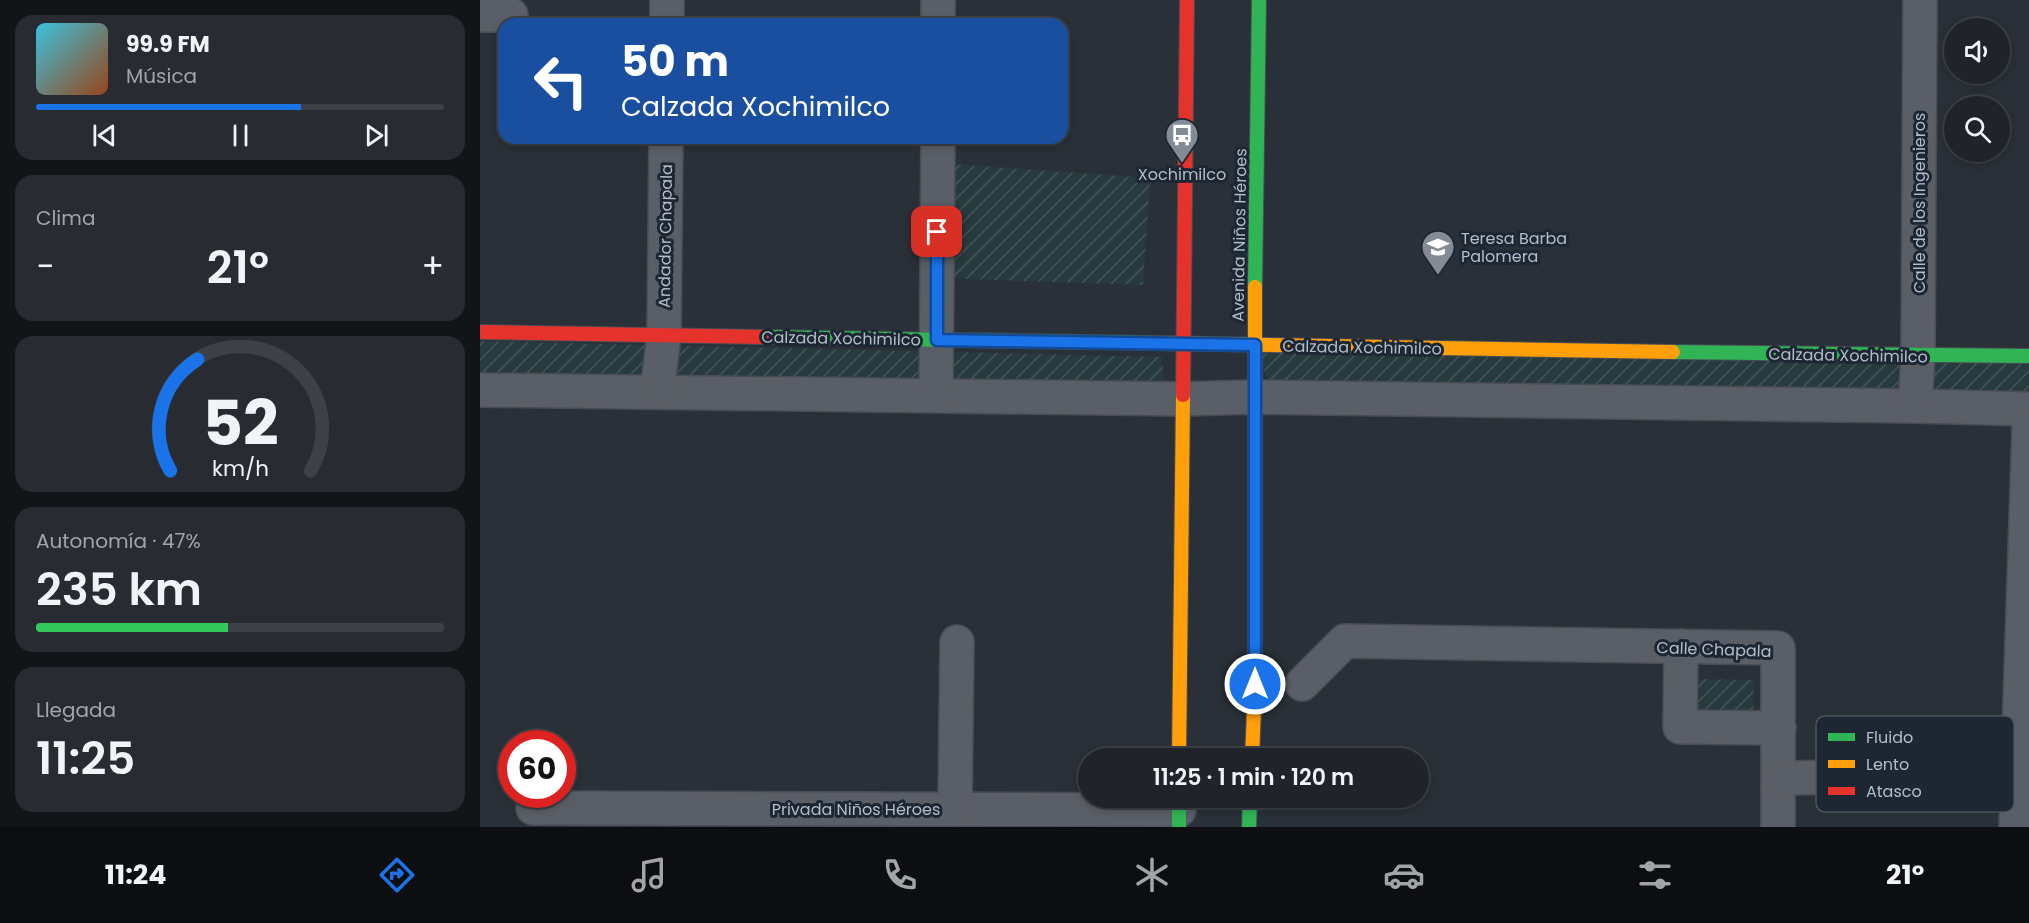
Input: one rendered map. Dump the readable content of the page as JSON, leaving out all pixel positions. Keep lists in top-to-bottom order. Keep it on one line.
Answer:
{"streets":{"main road":["Avenida Niños Héroes","Calzada Xochimilco"],"street":["Calle de los Ingenieros","Andador Chapala","Calle Chapala","Privada Niños Héroes"]},"crossings":[["Calle de los Ingenieros","Calzada Xochimilco"],["Avenida Niños Héroes","Calzada Xochimilco"],["Andador Chapala","Calzada Xochimilco"]],"places":{"bus stop":["Xochimilco"],"school or university":["Teresa Barba Palomera"]},"legend":["Fluido","Lento","Atasco"],"page":{"turn":["50 m","Calzada Xochimilco"],"song":["99.9 FM","Música"],"tile":["Clima",["Autonomía · 47%","235 km"],["Llegada","11:25"]],"heat":["−","21°","+"],"limit":"60","trip":"11:25 · 1 min · 120 m","tabs":["11:24","21°"],"gauge":["52","km/h"]}}
